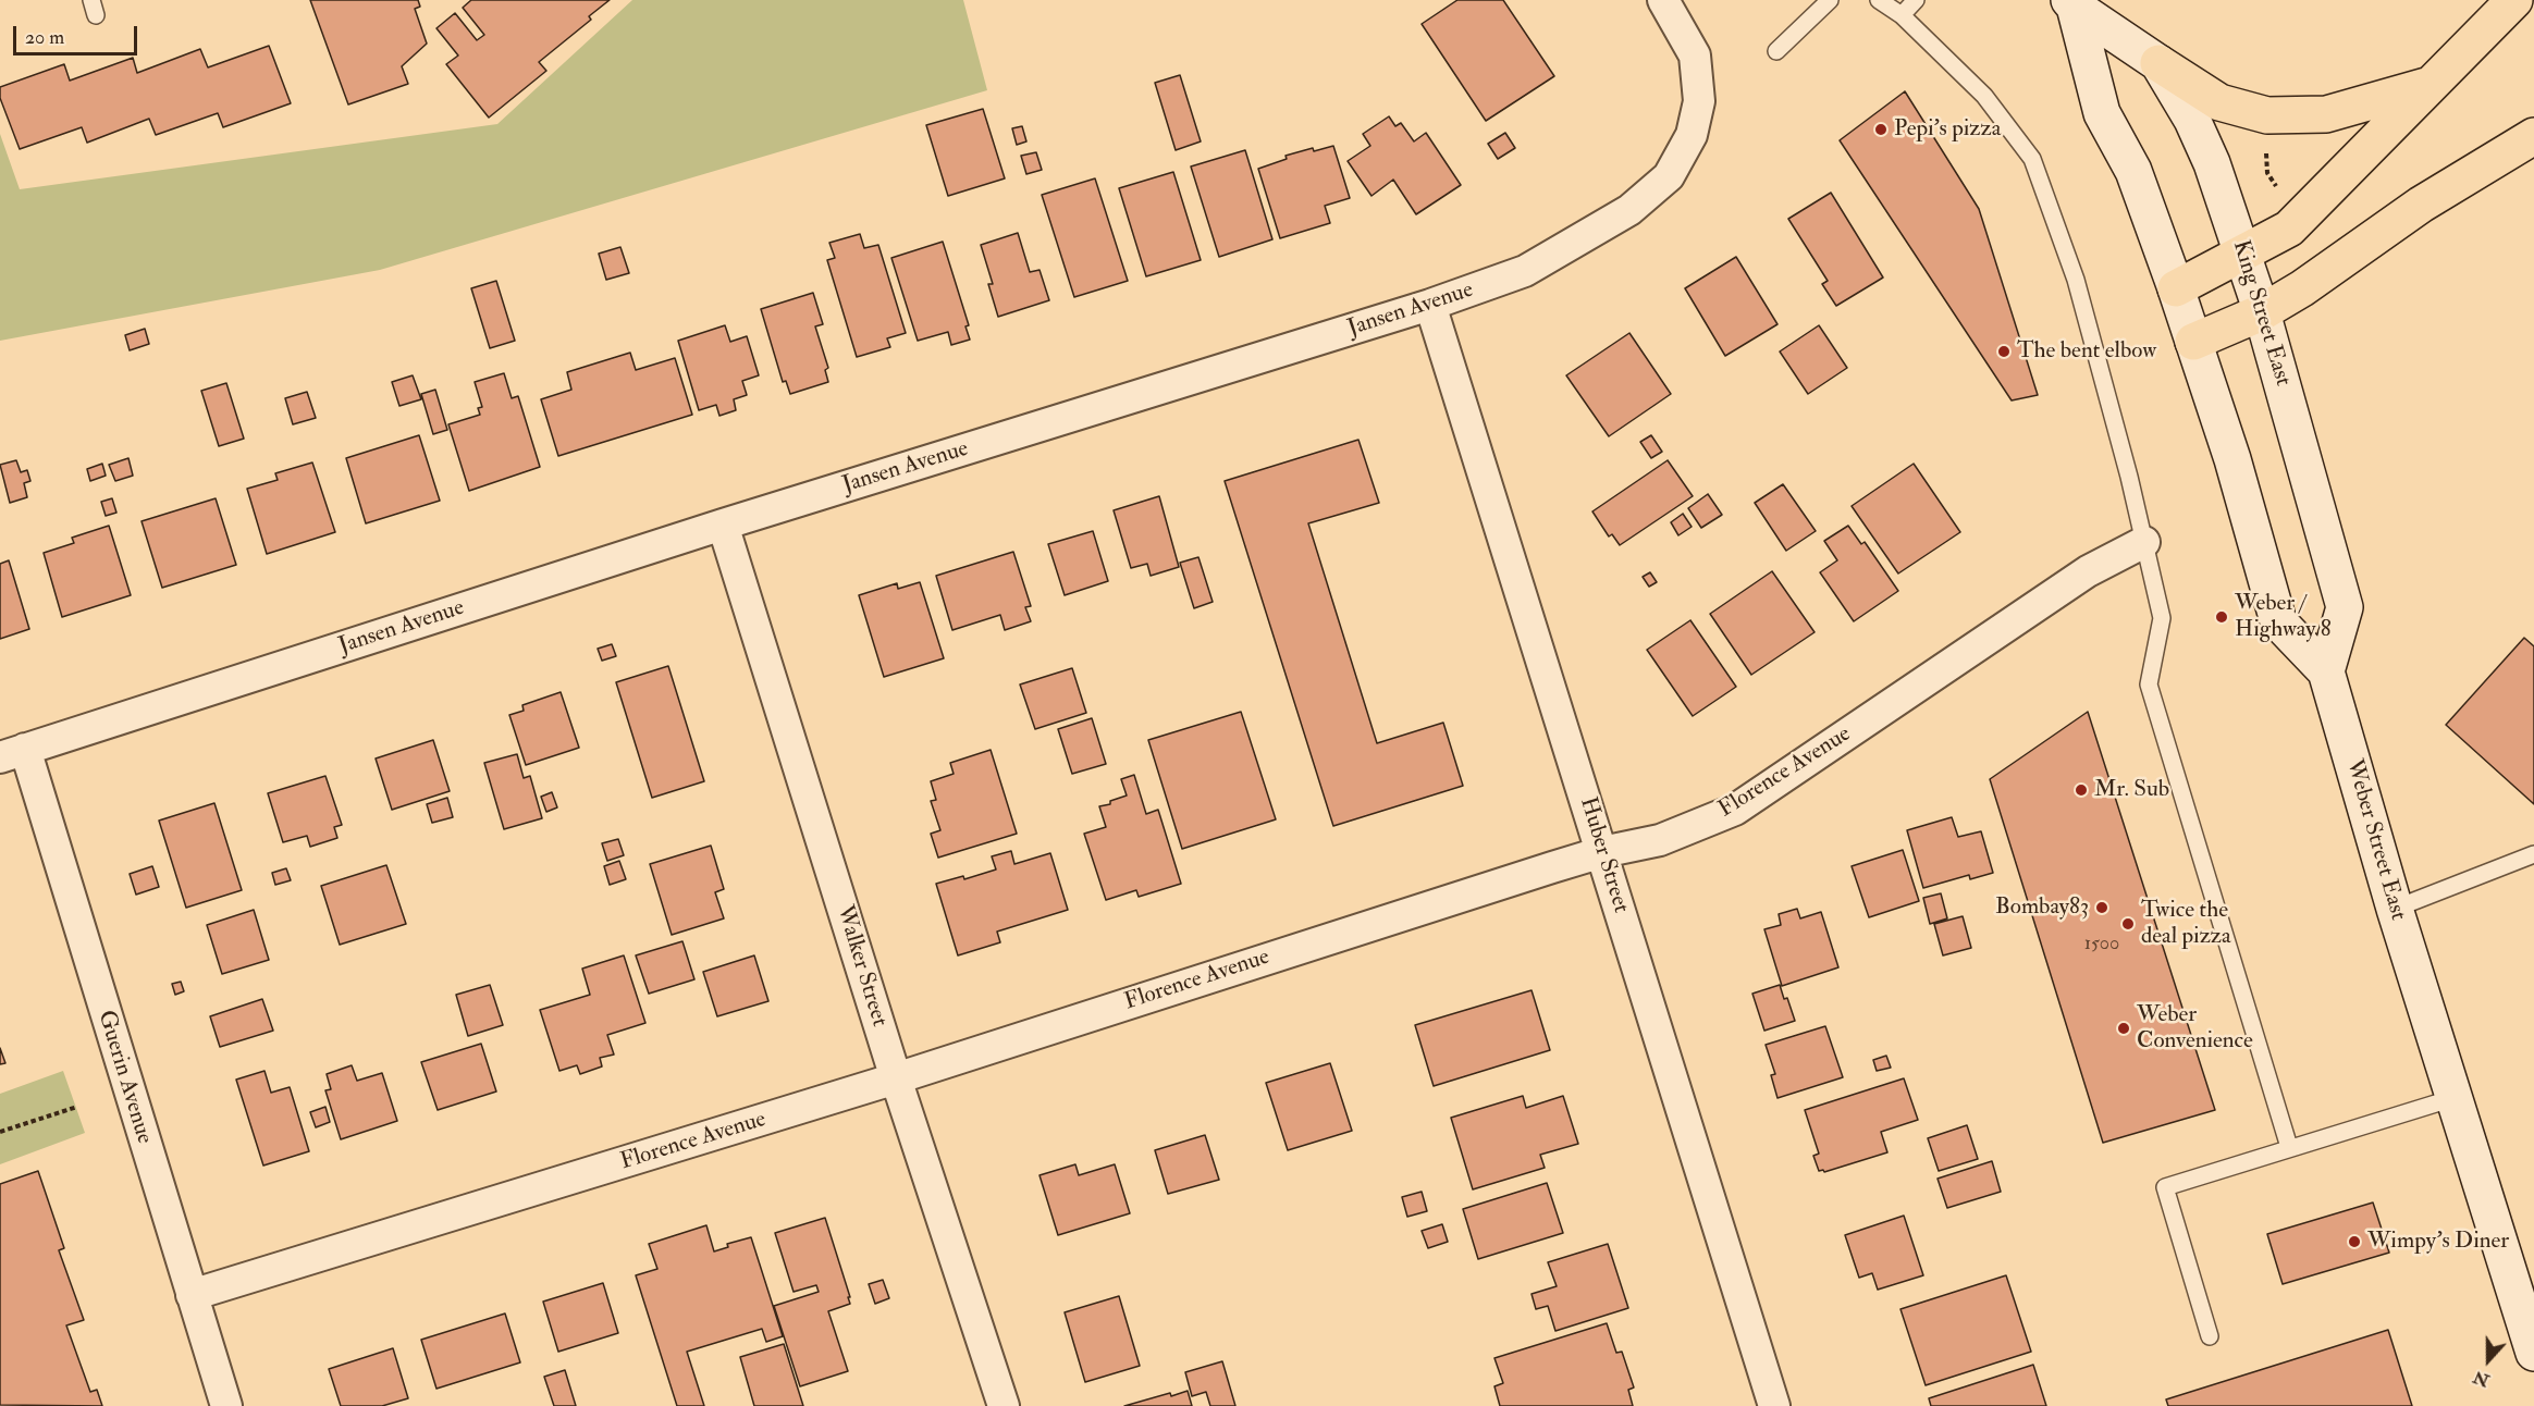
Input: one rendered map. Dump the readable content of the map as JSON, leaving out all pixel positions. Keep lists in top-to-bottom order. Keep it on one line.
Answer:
{"streets":{"main road":["King Street East","Weber Street East"],"street":["Jansen Avenue","Florence Avenue","Huber Street","Walker Street","Guerin Avenue"]},"crossings":[["Jansen Avenue","Huber Street"],["Jansen Avenue","Walker Street"],["Jansen Avenue","Guerin Avenue"],["King Street East","Weber Street East"],["Florence Avenue","Huber Street"],["Florence Avenue","Walker Street"],["Florence Avenue","Guerin Avenue"]],"places":["Pepi's pizza","The bent elbow","Weber / Highway 8","Mr. Sub","Bombay83","Twice the deal pizza","Weber Convenience","Wimpy's Diner"],"house_numbers":["1500"],"scale_bar":"20 m","north":"bottom"}
